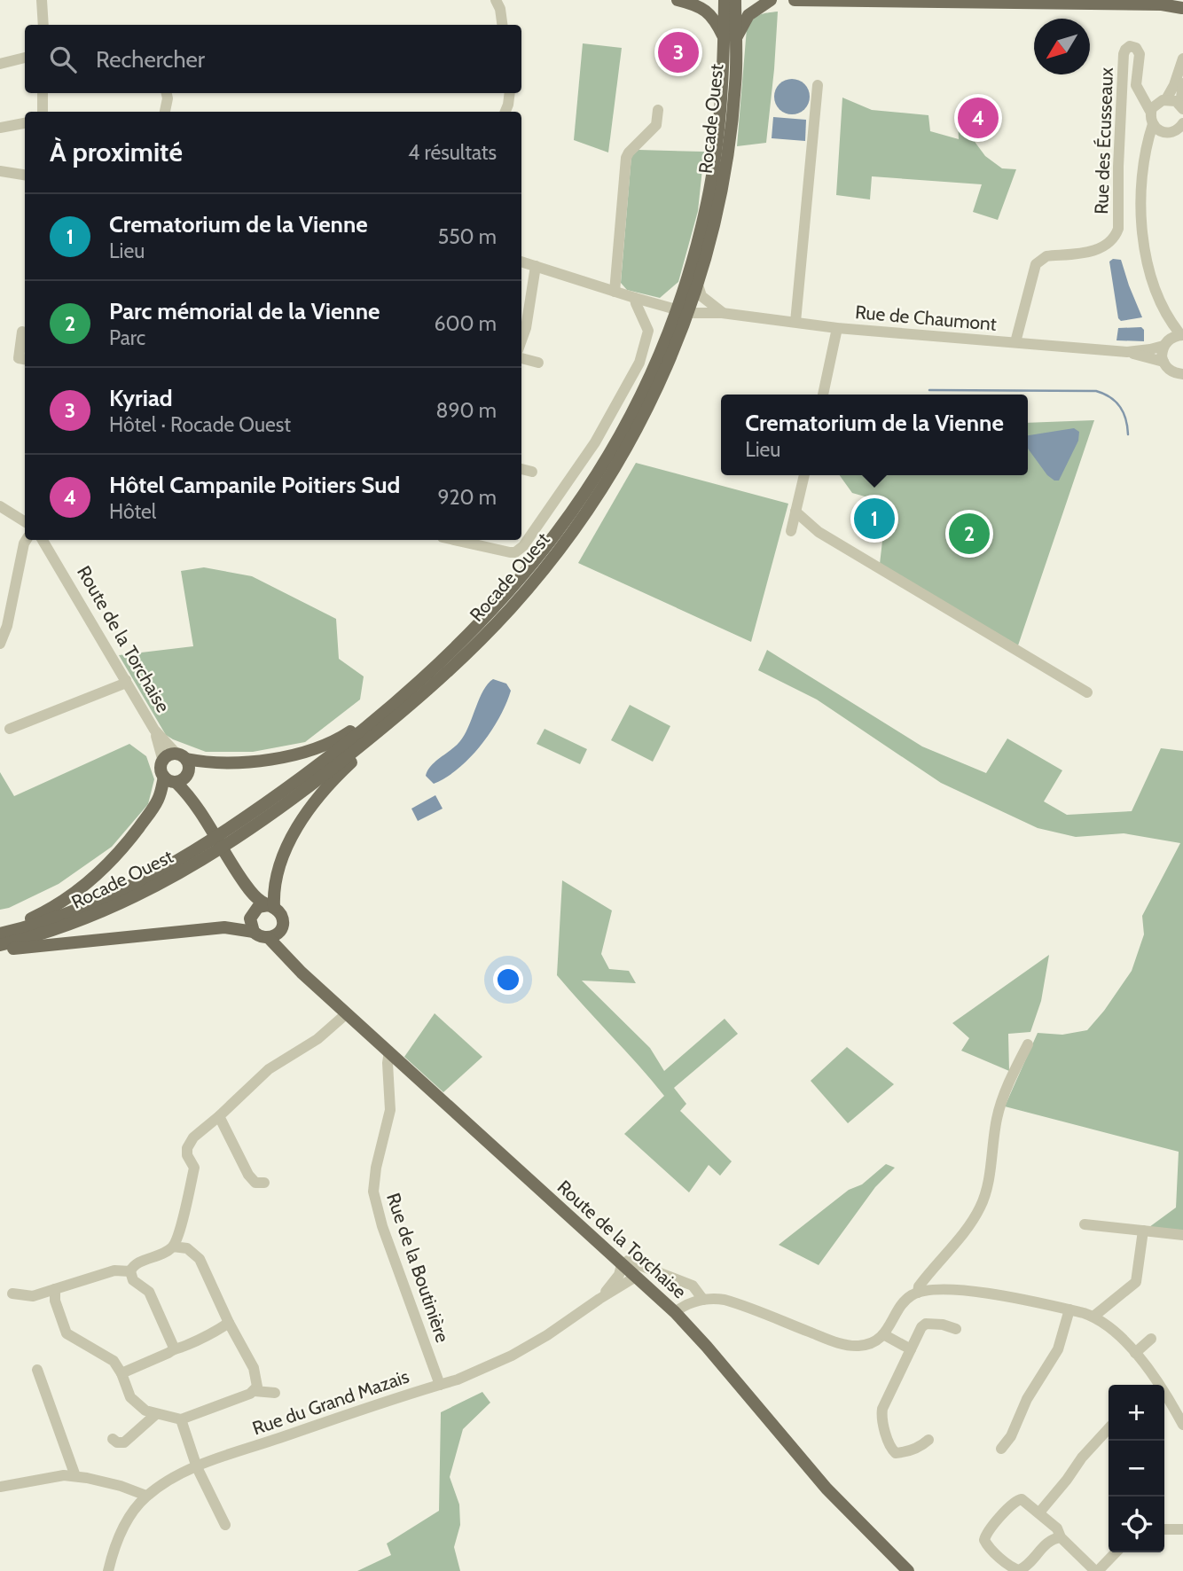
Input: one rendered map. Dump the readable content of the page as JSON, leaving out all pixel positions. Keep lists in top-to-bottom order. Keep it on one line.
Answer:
{"streets":{"main road":["Rocade Ouest","Route de la Torchaise"],"street":["Rue des Écusseaux","Rue de Chaumont","Rue de la Boutinière","Rue du Grand Mazais"]},"crossings":[["Rocade Ouest","Rue de Chaumont"],["Rue des Écusseaux","Rue de Chaumont"],["Route de la Torchaise","Rue de la Boutinière"],["Route de la Torchaise","Rue du Grand Mazais"],["Rue de la Boutinière","Rue du Grand Mazais"]],"north":"bottom left","page":{"search":"Rechercher","pins":["3","4","1","2"],"heading":["À proximité","4 résultats"],"list":[{"mark":"1","name":"Crematorium de la Vienne","note":"Lieu","value":"550 m"},{"mark":"2","name":"Parc mémorial de la Vienne","note":"Parc","value":"600 m"},{"mark":"3","name":"Kyriad","note":"Hôtel · Rocade Ouest","value":"890 m"},{"mark":"4","name":"Hôtel Campanile Poitiers Sud","note":"Hôtel","value":"920 m"}],"popup":["Crematorium de la Vienne","Lieu"],"map_buttons":["+","−"]}}
